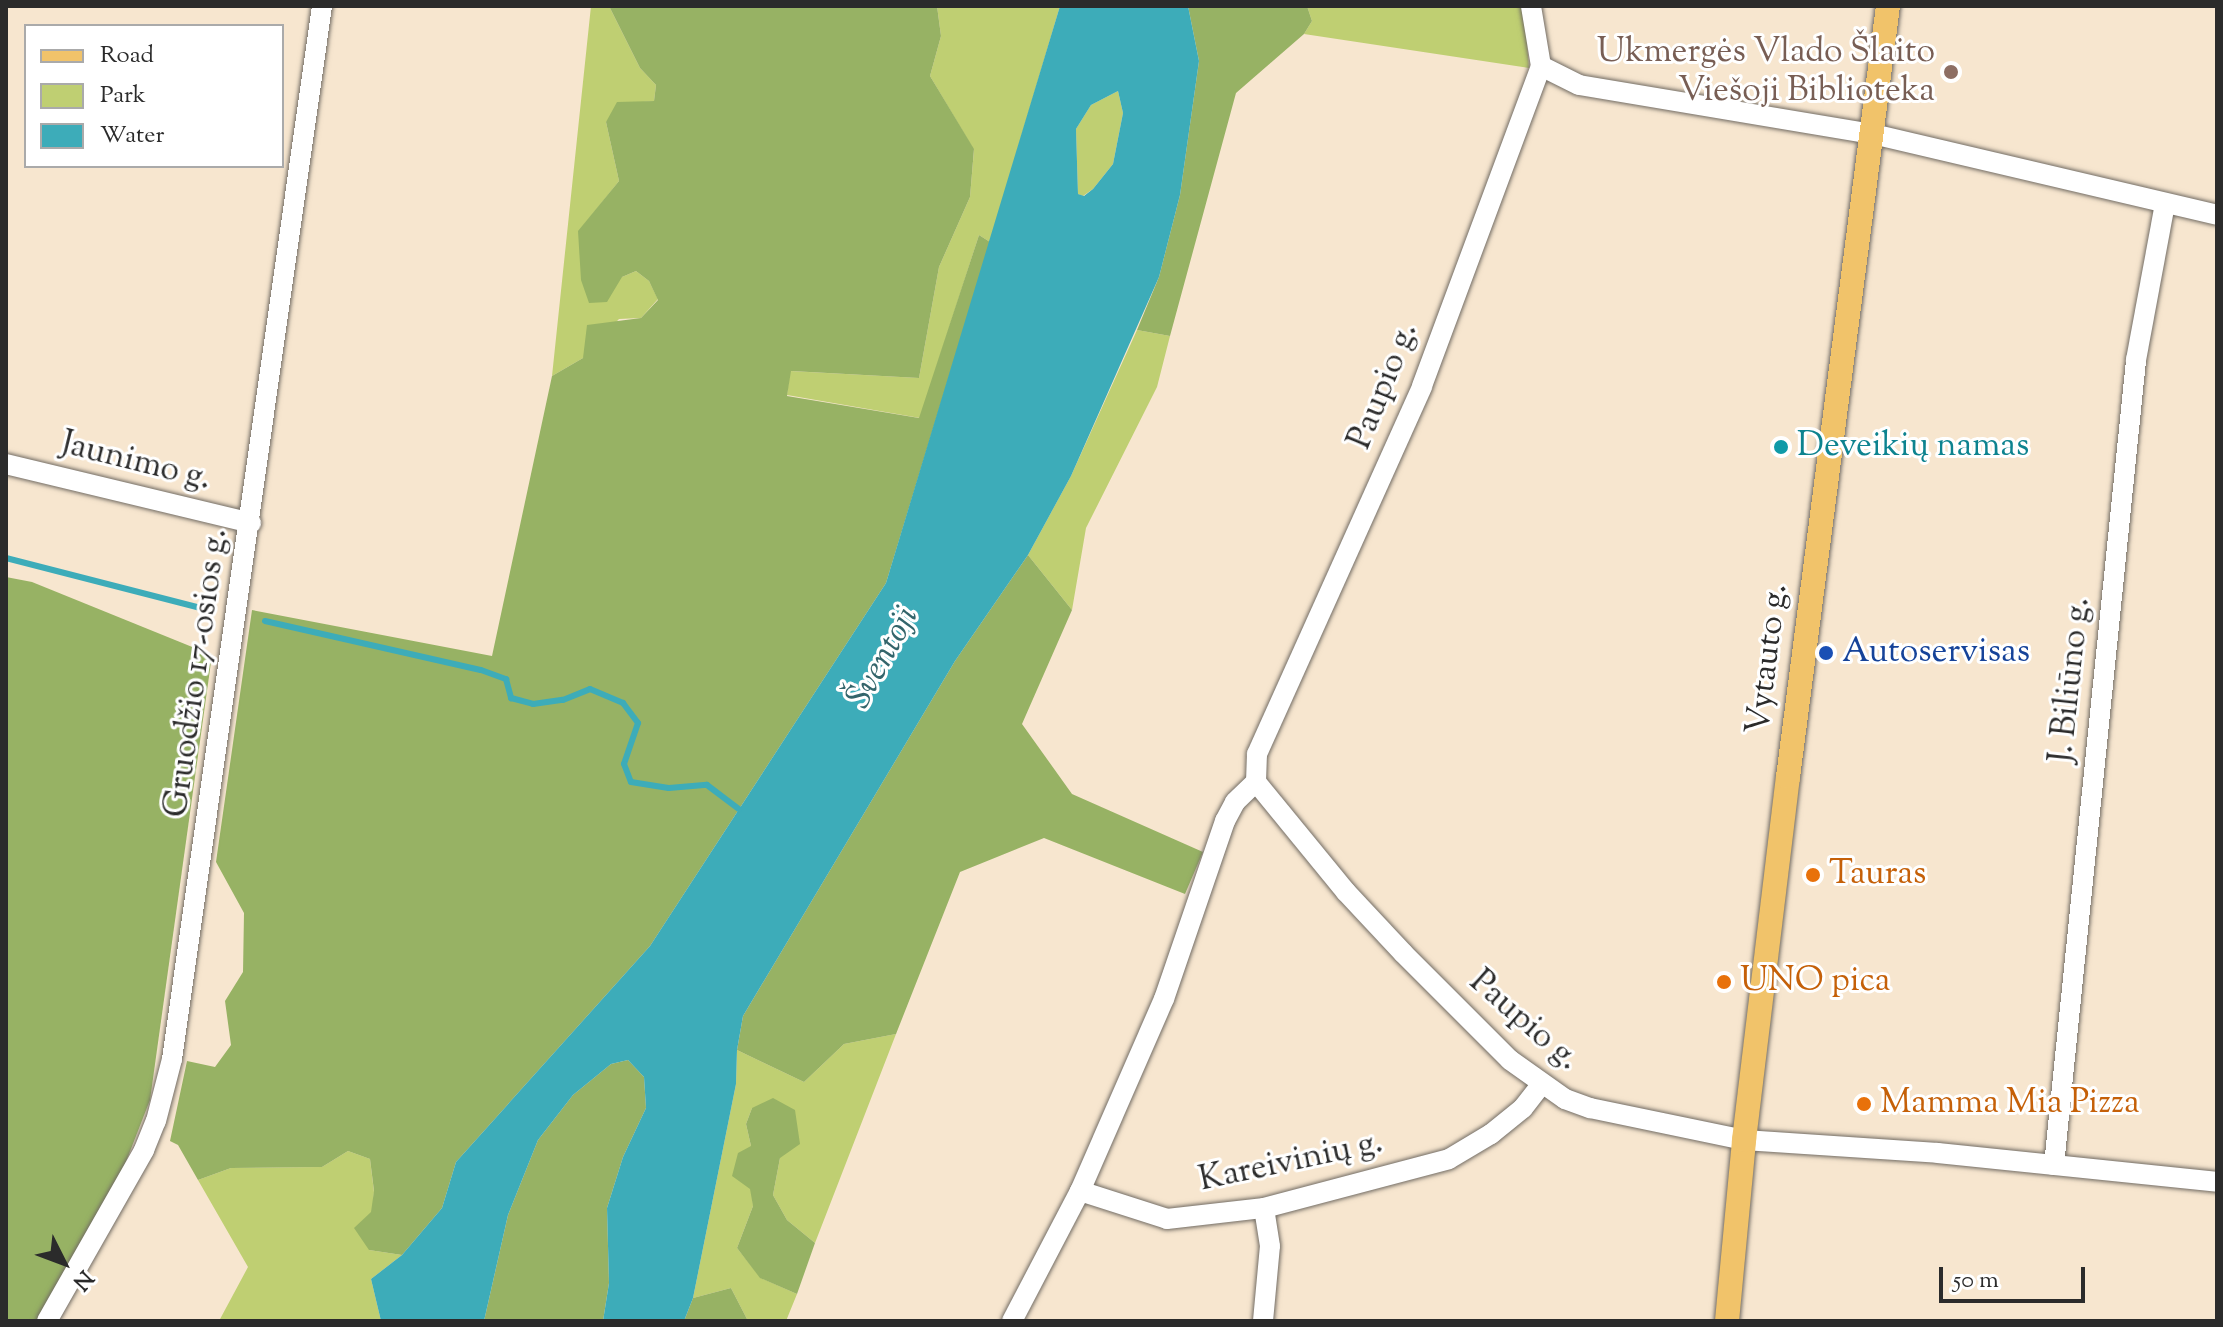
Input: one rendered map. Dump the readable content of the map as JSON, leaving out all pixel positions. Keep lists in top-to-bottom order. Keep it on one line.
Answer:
{"streets":{"main road":["Vytauto g."],"street":["Paupio g.","Jaunimo g.","Gruodžio 17-osios g.","J. Biliūno g.","Kareivinių g."]},"crossings":[["Paupio g.","Vytauto g."],["Paupio g.","J. Biliūno g."],["Paupio g.","Kareivinių g."],["Jaunimo g.","Gruodžio 17-osios g."]],"water":["Šventoji"],"places":["Ukmergės Vlado Šlaito Viešoji Biblioteka","Deveikių namas","Autoservisas","Tauras","UNO pica","Mamma Mia Pizza"],"legend":["Road","Park","Water"],"scale_bar":"50 m","north":"bottom right"}
